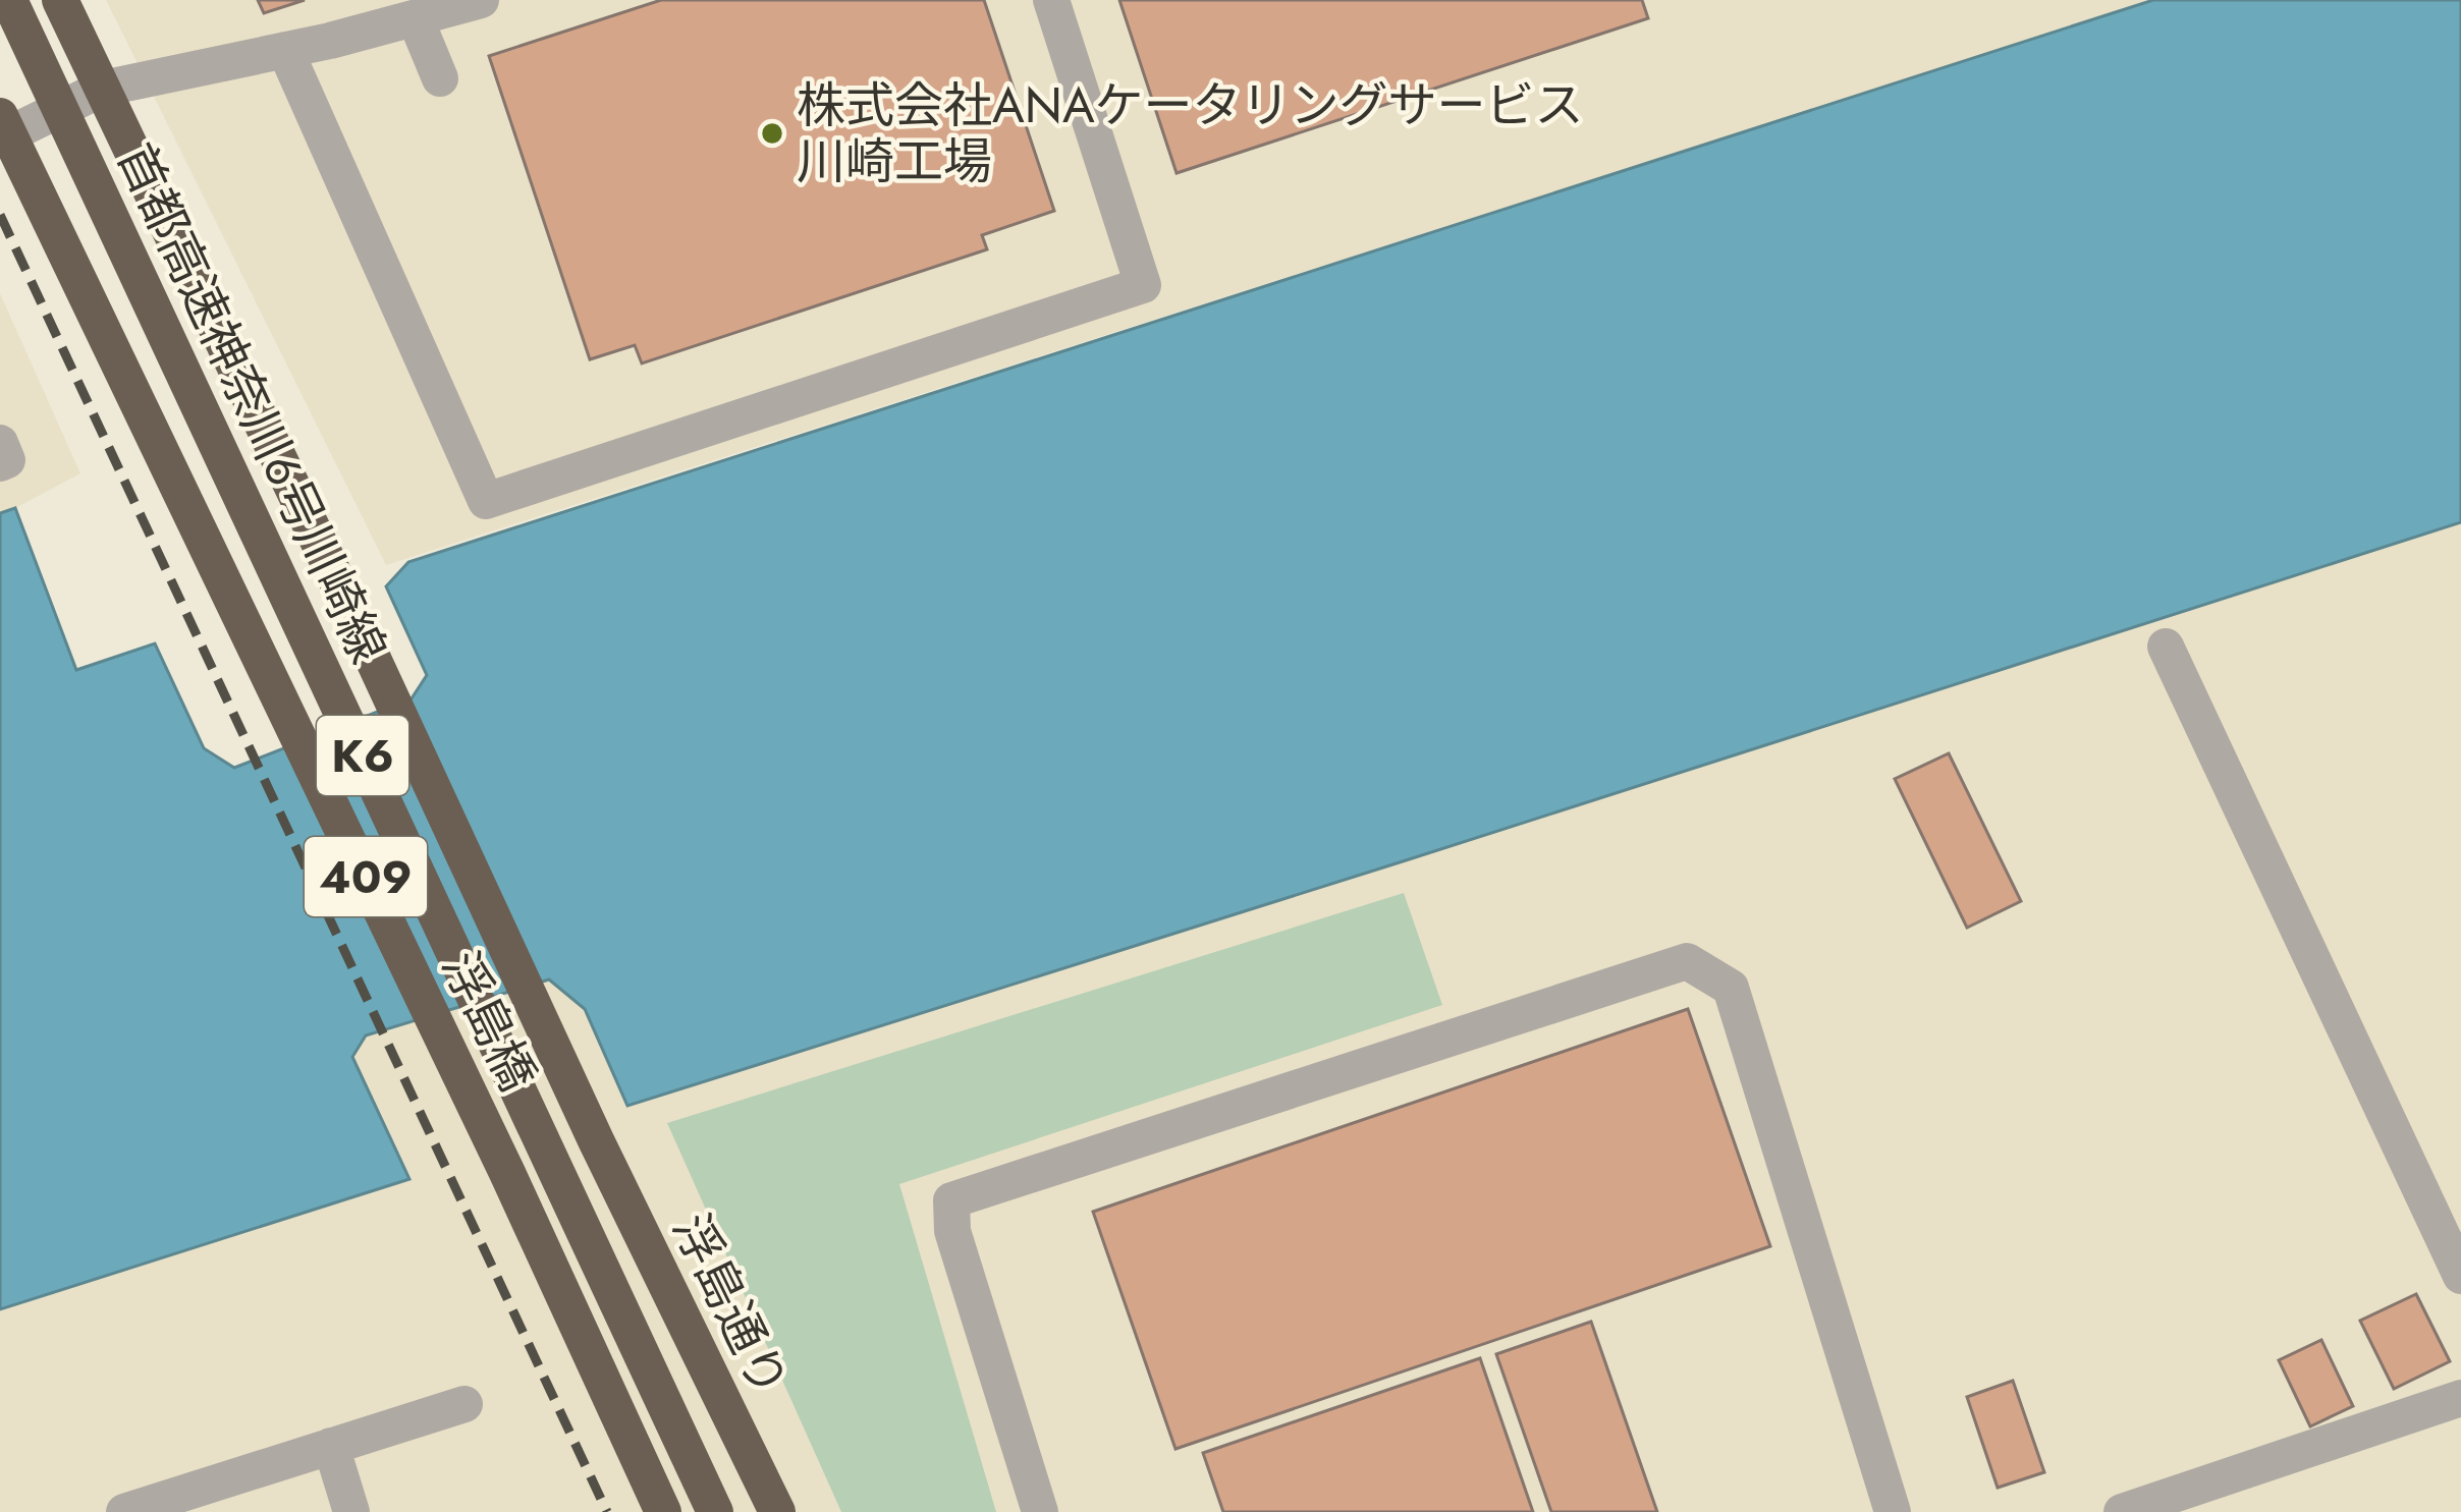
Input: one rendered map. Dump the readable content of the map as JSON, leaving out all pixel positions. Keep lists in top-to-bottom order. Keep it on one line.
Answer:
{"streets":{"highway":["首都高速神奈川6号川崎線","K6","409","浮島橋","浮島通り"]},"crossings":[["409","浮島橋"],["浮島橋","浮島通り"]],"places":["株式会社ANAケータリングサービス 川崎工場"]}
